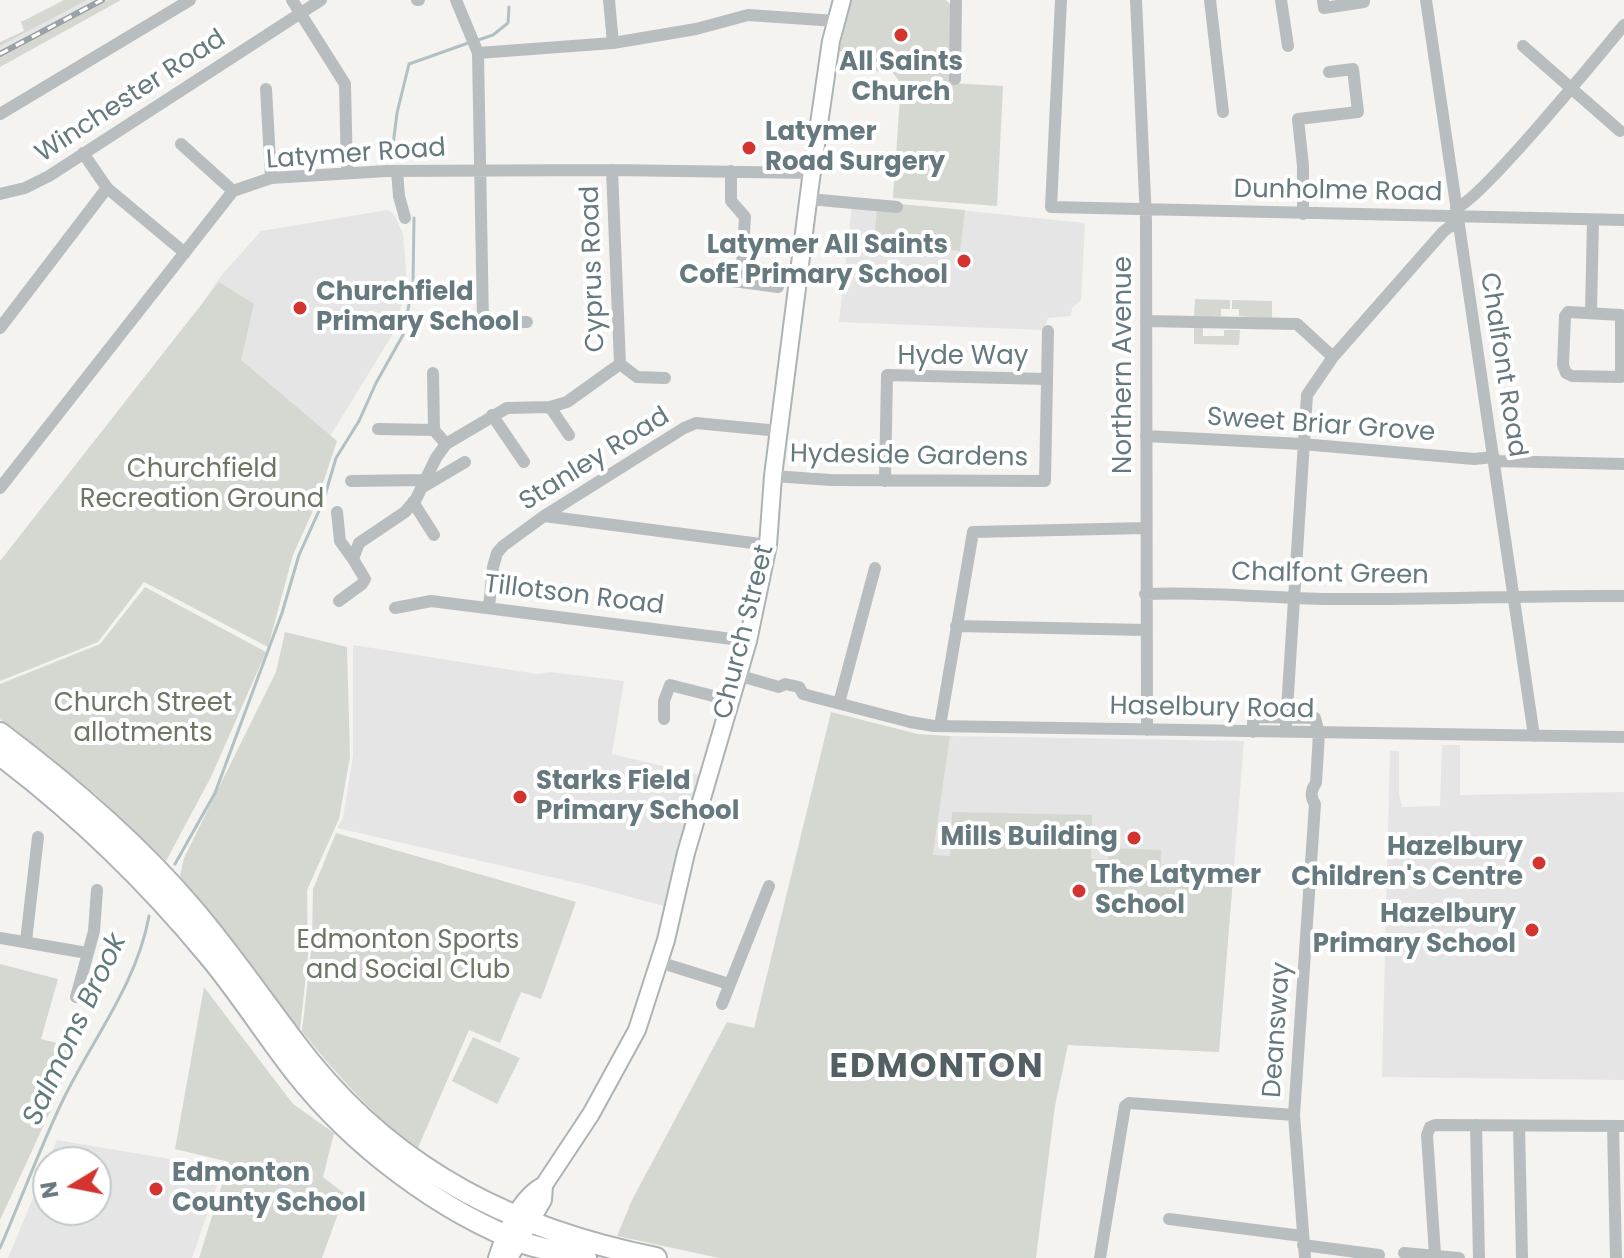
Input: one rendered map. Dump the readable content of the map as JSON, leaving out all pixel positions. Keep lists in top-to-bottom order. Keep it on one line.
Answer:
{"streets":{"main road":["Church Street"],"street":["Winchester Road","Latymer Road","Dunholme Road","Cyprus Road","Hyde Way","Northern Avenue","Chalfont Road","Sweet Briar Grove","Hydeside Gardens","Stanley Road","Chalfont Green","Tillotson Road","Haselbury Road","Deansway"]},"crossings":[["Latymer Road","Cyprus Road"],["Latymer Road","Church Street"],["Dunholme Road","Northern Avenue"],["Dunholme Road","Chalfont Road"],["Hyde Way","Hydeside Gardens"],["Northern Avenue","Sweet Briar Grove"],["Northern Avenue","Chalfont Green"],["Northern Avenue","Haselbury Road"],["Chalfont Road","Sweet Briar Grove"],["Chalfont Road","Chalfont Green"],["Chalfont Road","Haselbury Road"],["Hydeside Gardens","Church Street"],["Stanley Road","Tillotson Road"],["Stanley Road","Church Street"],["Tillotson Road","Church Street"],["Church Street","Haselbury Road"],["Haselbury Road","Deansway"]],"districts":["EDMONTON"],"water":["Salmons Brook"],"parks":["Churchfield Recreation Ground","Church Street allotments","Edmonton Sports and Social Club"],"places":["All Saints Church","Latymer Road Surgery","Latymer All Saints CofE Primary School","Churchfield Primary School","Starks Field Primary School","Mills Building","Hazelbury Children's Centre","The Latymer School","Hazelbury Primary School","Edmonton County School"],"north":"left"}
